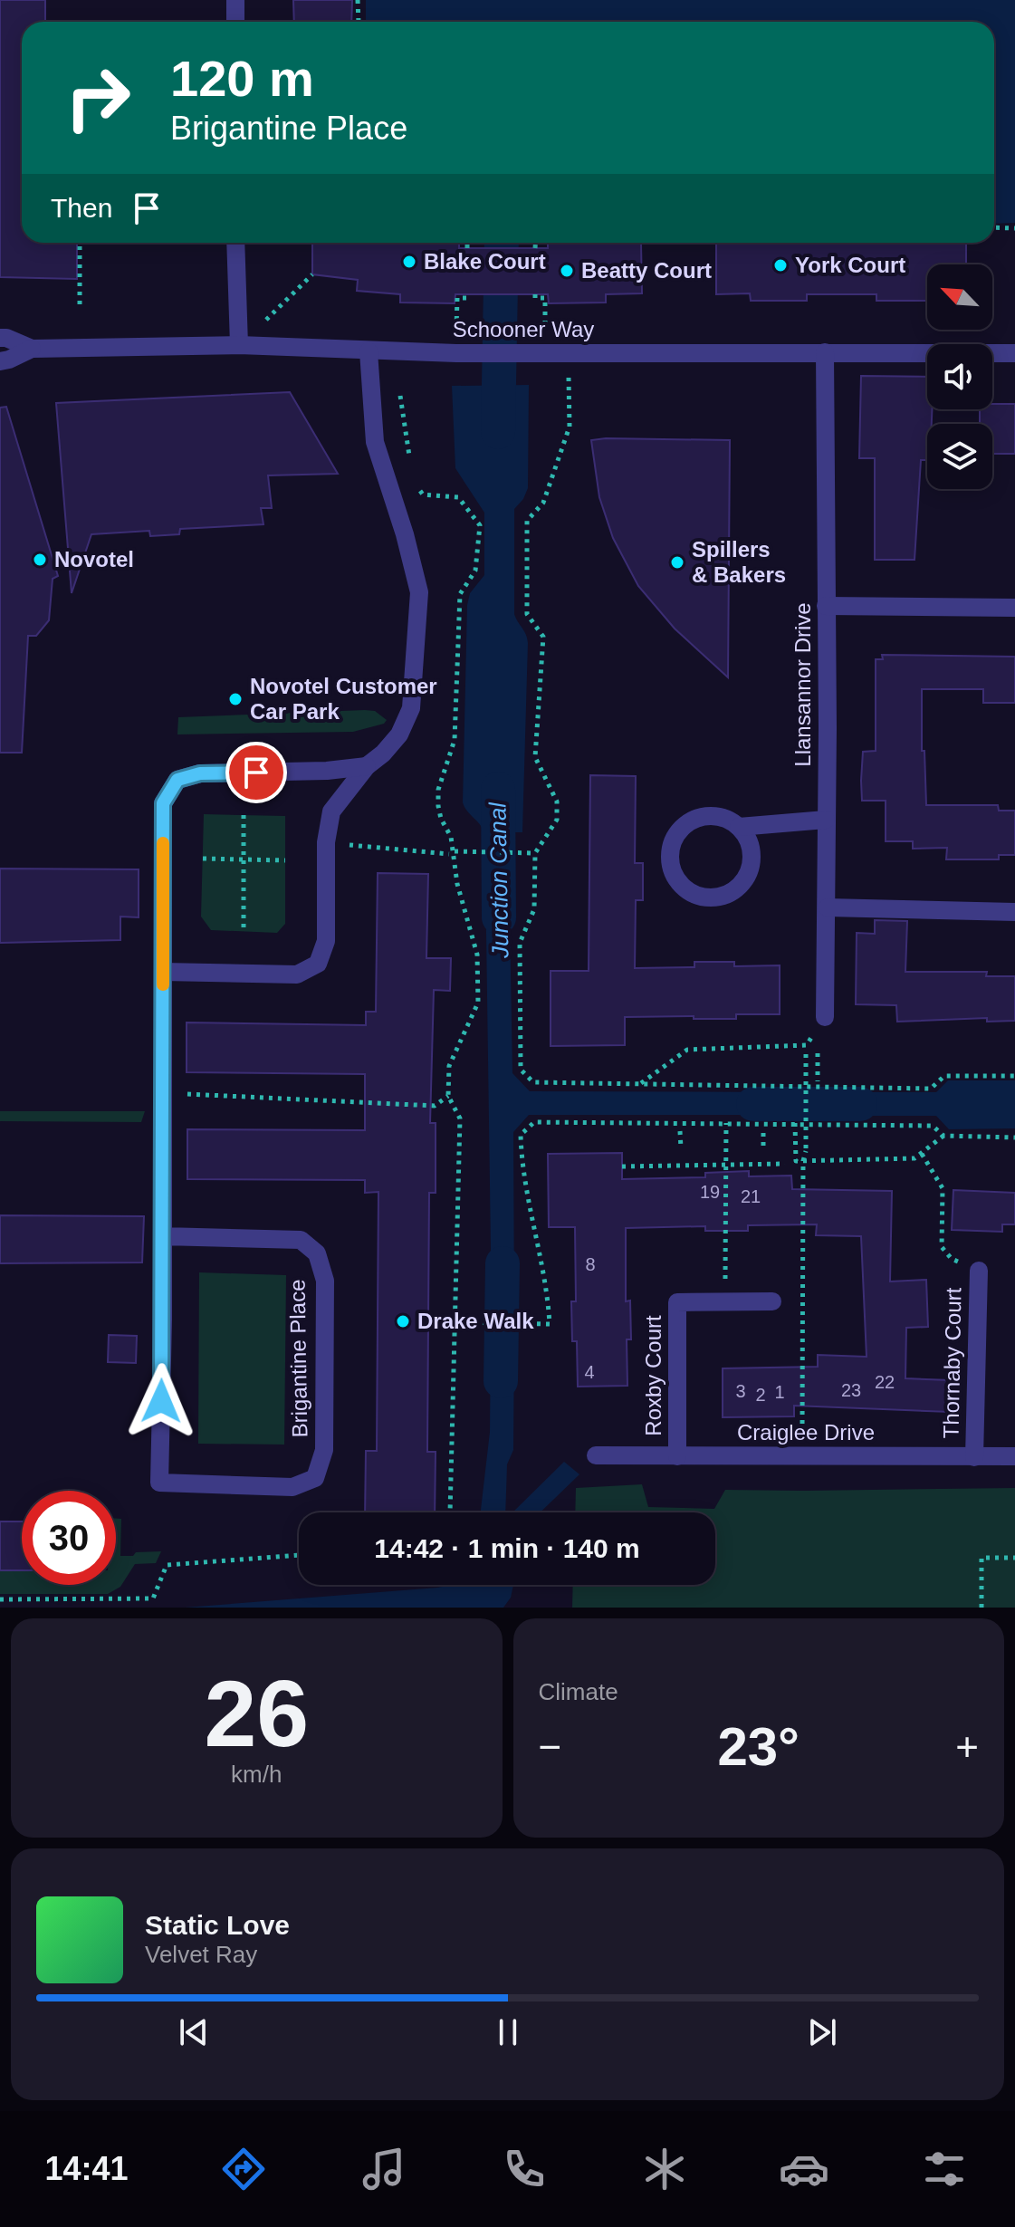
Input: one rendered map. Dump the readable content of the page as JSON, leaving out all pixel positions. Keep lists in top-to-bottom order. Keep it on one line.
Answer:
{"streets":{"street":["Schooner Way","Llansannor Drive","Brigantine Place","Thornaby Court","Roxby Court","Craiglee Drive"]},"crossings":[["Schooner Way","Llansannor Drive"],["Thornaby Court","Craiglee Drive"],["Roxby Court","Craiglee Drive"]],"water":["Junction Canal"],"places":["Blake Court","York Court","Beatty Court","Novotel","Spillers & Bakers","Novotel Customer Car Park","Drake Walk"],"house_numbers":["19","21","8","4","22","23","3","1","2"],"north":"top left","page":{"turn":["120 m","Brigantine Place"],"then":"Then","limit":"30","trip":"14:42 · 1 min · 140 m","tile":[["26","km/h"],"Climate"],"heat":["−","23°","+"],"song":["Static Love","Velvet Ray"],"tabs":"14:41"}}
